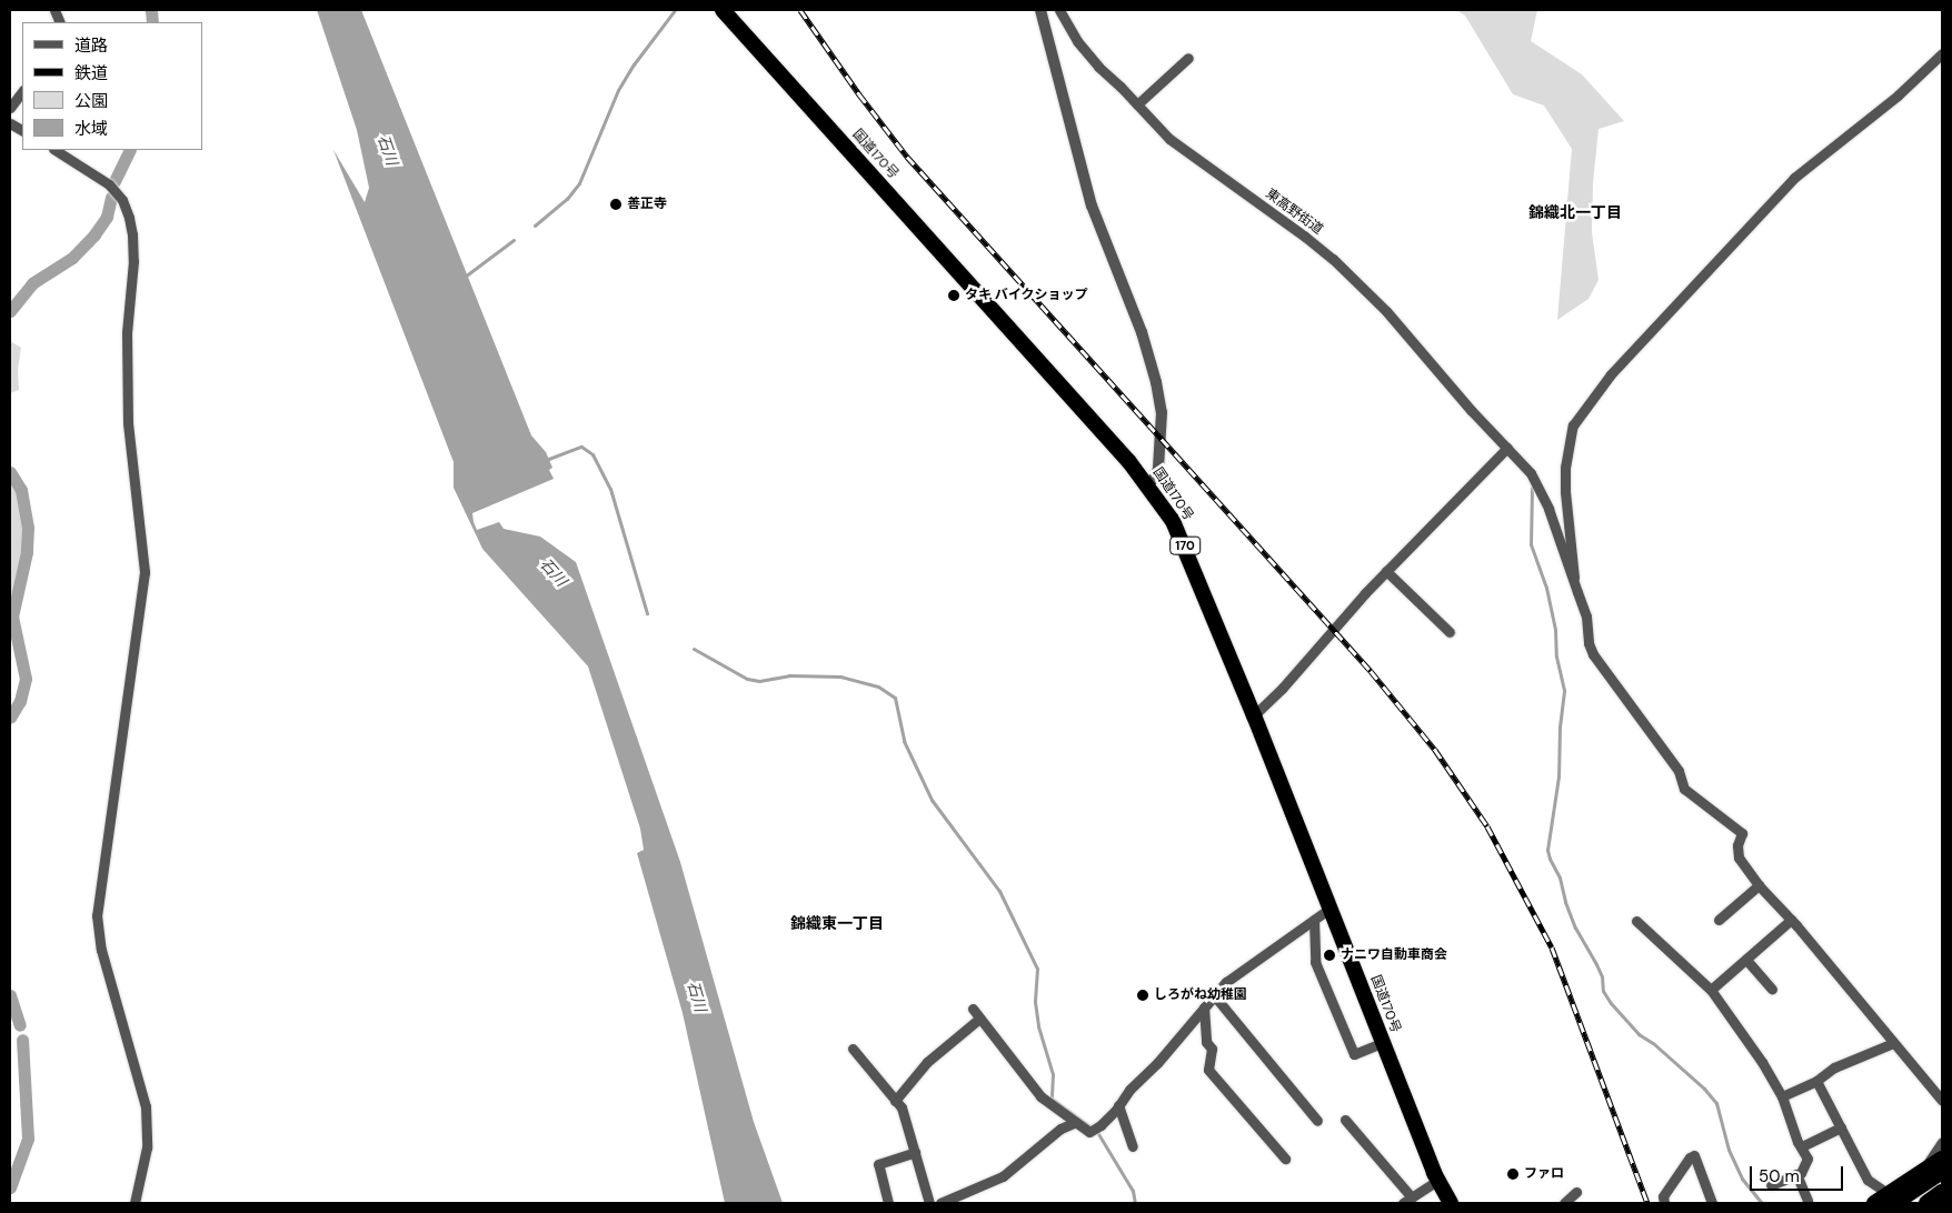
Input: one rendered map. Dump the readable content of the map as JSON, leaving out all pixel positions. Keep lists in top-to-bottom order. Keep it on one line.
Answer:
{"streets":{"highway":["国道170号","170"],"street":["東高野街道"]},"districts":["錦織北一丁目","錦織東一丁目"],"water":["石川"],"places":["善正寺","タキ バイクショップ","ナニワ自動車商会","しろがね幼稚園","ファロ"],"legend":["道路","鉄道","公園","水域"],"scale_bar":"50 m"}
